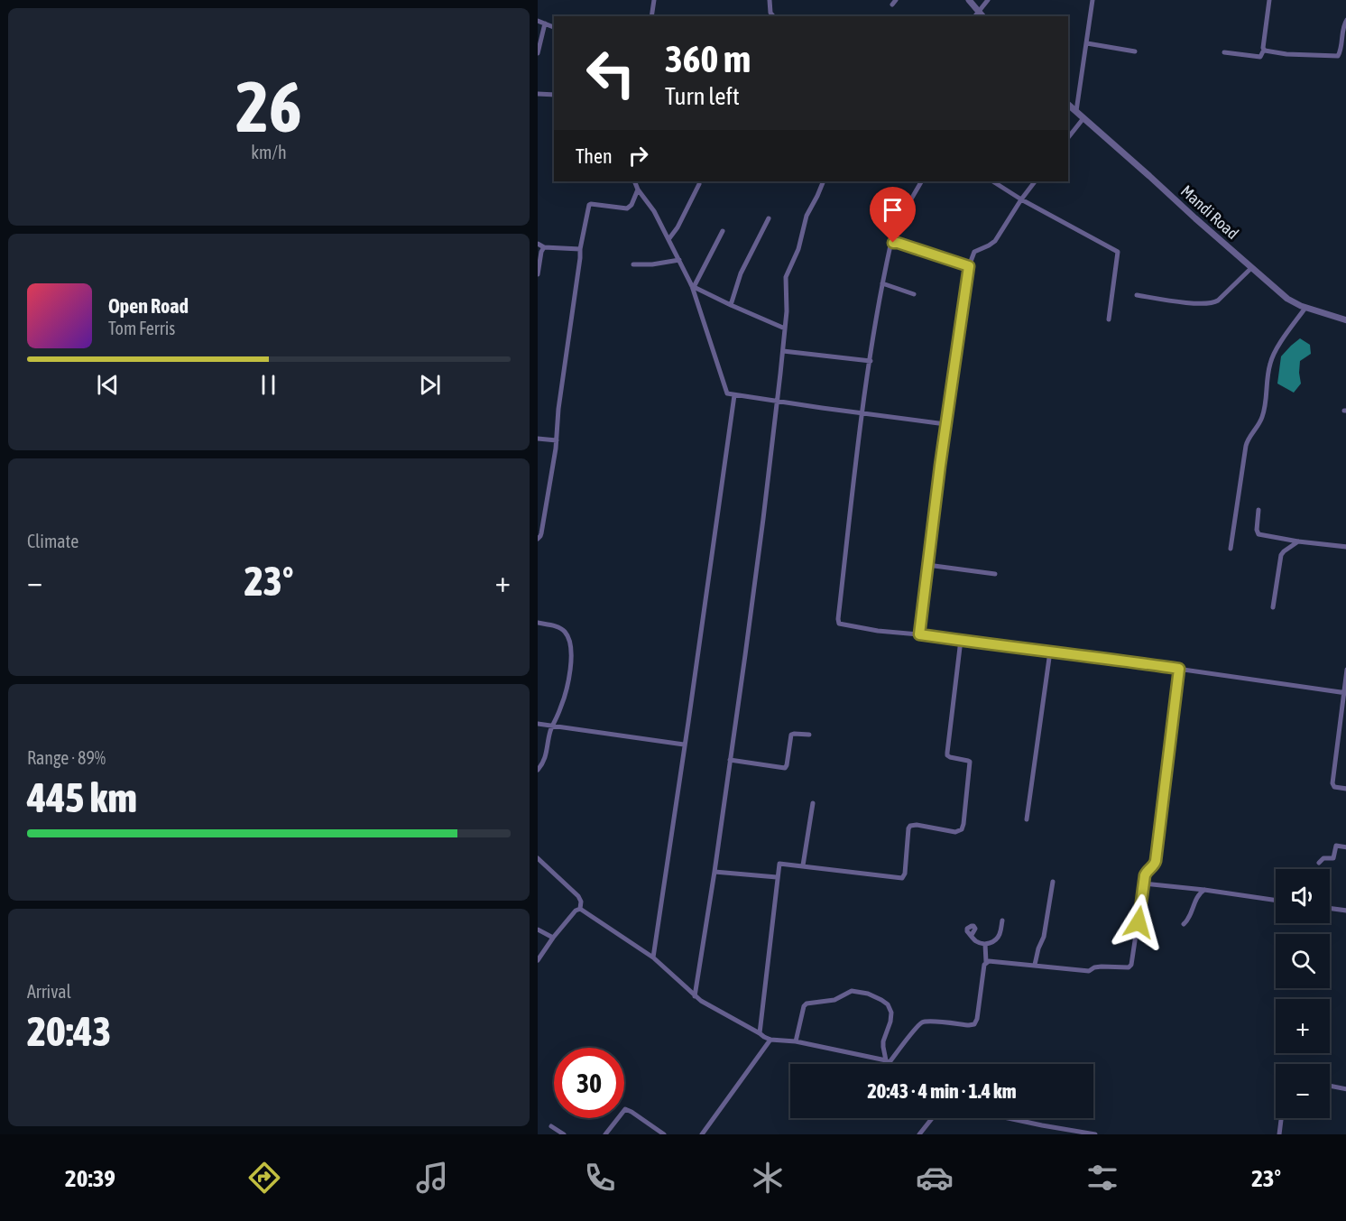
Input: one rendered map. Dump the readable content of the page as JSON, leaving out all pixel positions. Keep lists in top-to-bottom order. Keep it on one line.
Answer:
{"streets":{"street":["Mandi Road"]},"page":{"tile":[["26","km/h"],"Climate",["Range · 89%","445 km"],["Arrival","20:43"]],"turn":["360 m","Turn left"],"then":"Then","song":["Open Road","Tom Ferris"],"heat":["−","23°","+"],"map_buttons":["+","−"],"limit":"30","trip":"20:43 · 4 min · 1.4 km","tabs":["20:39","23°"]}}
